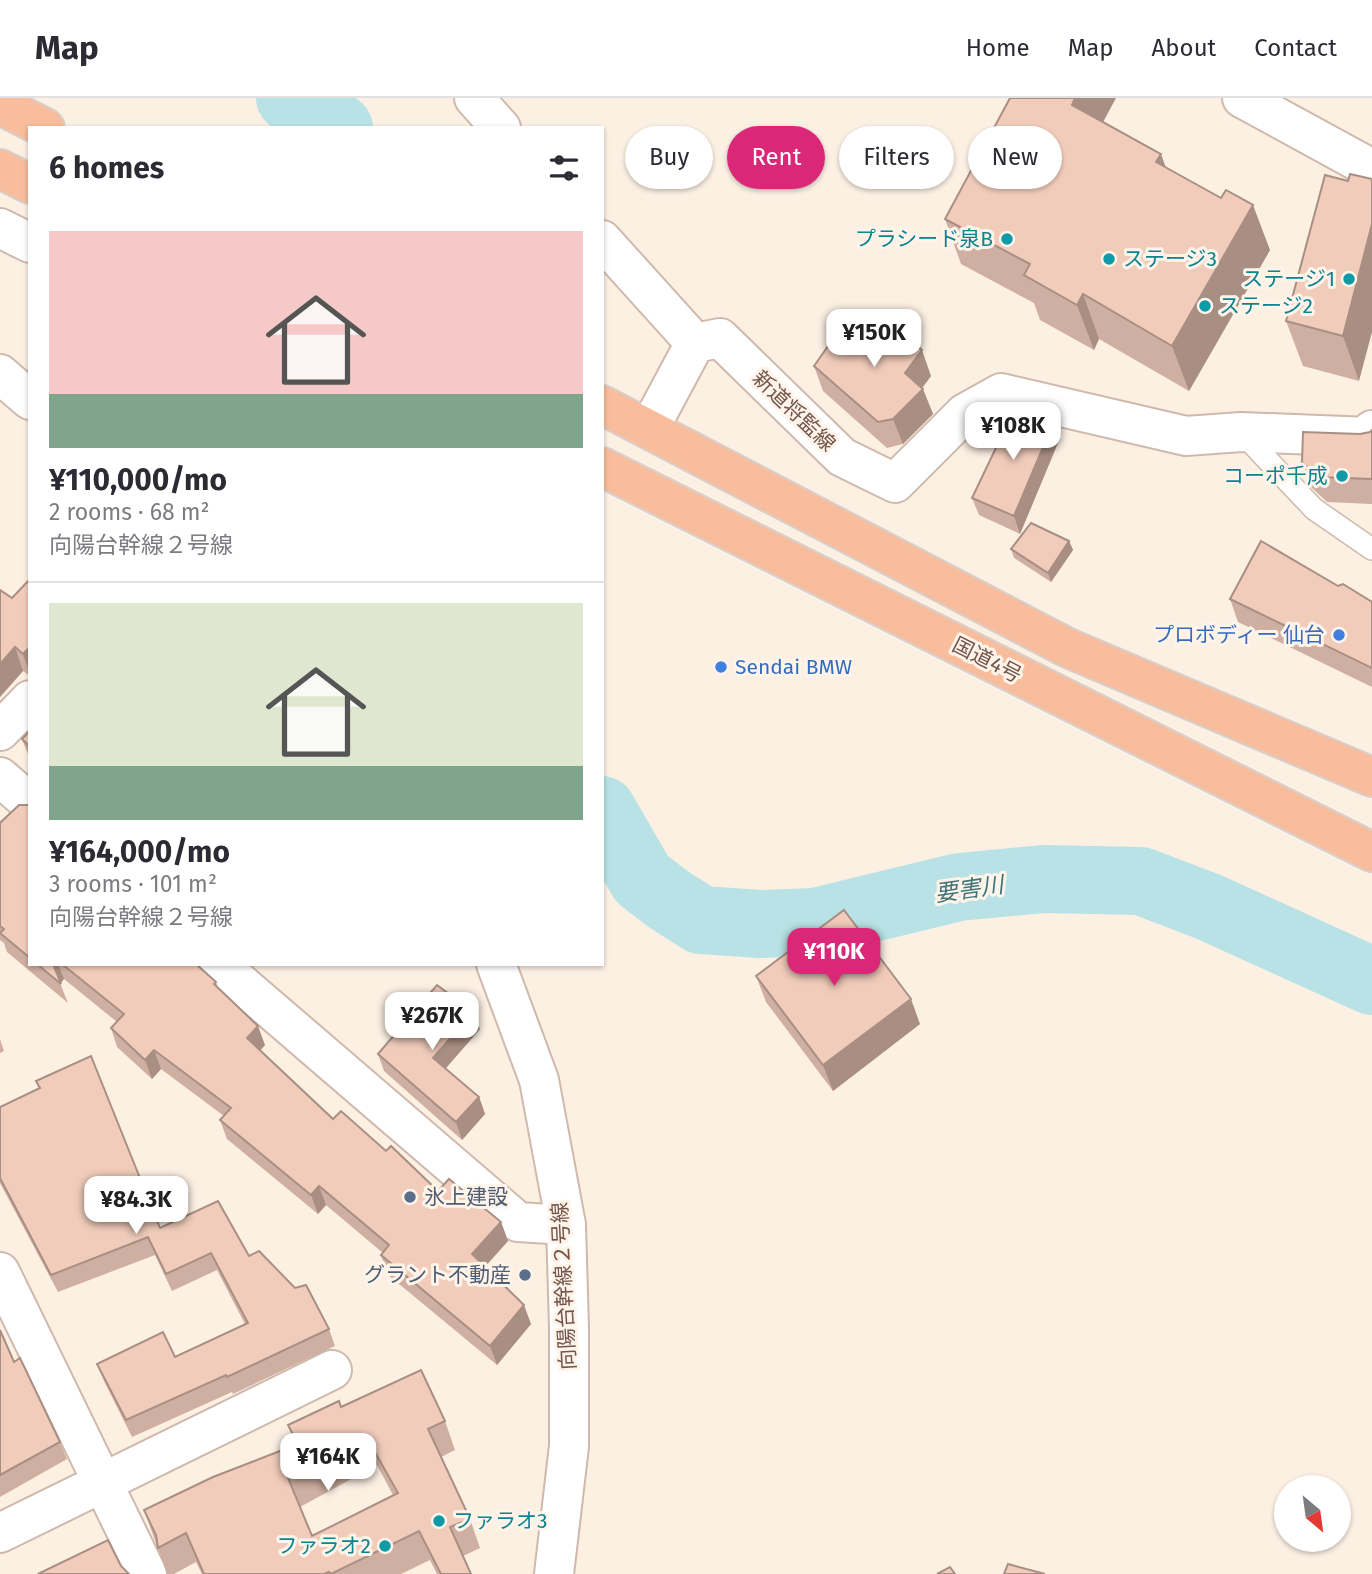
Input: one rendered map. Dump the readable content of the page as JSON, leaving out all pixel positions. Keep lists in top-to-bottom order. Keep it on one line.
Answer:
{"streets":{"highway":["国道4号"],"street":["新道将監線","向陽台幹線２号線"]},"water":["要害川"],"places":["プラシード泉B","ステージ3","ステージ1","ステージ2","コーポ千成","プロボディー 仙台","Sendai BMW","氷上建設","グラント不動産","ファラオ3","ファラオ2"],"north":"bottom right","page":{"header":"Map","nav":["Home","Map","About","Contact"],"chip":["Buy","Rent","Filters","New"],"heading":"6 homes","list":[{"name":"¥110,000/mo","note":"2 rooms · 68 m² · 向陽台幹線２号線"},{"name":"¥164,000/mo","note":"3 rooms · 101 m² · 向陽台幹線２号線"}],"price":["¥150K","¥108K","¥110K","¥267K","¥84.3K","¥164K"]}}
